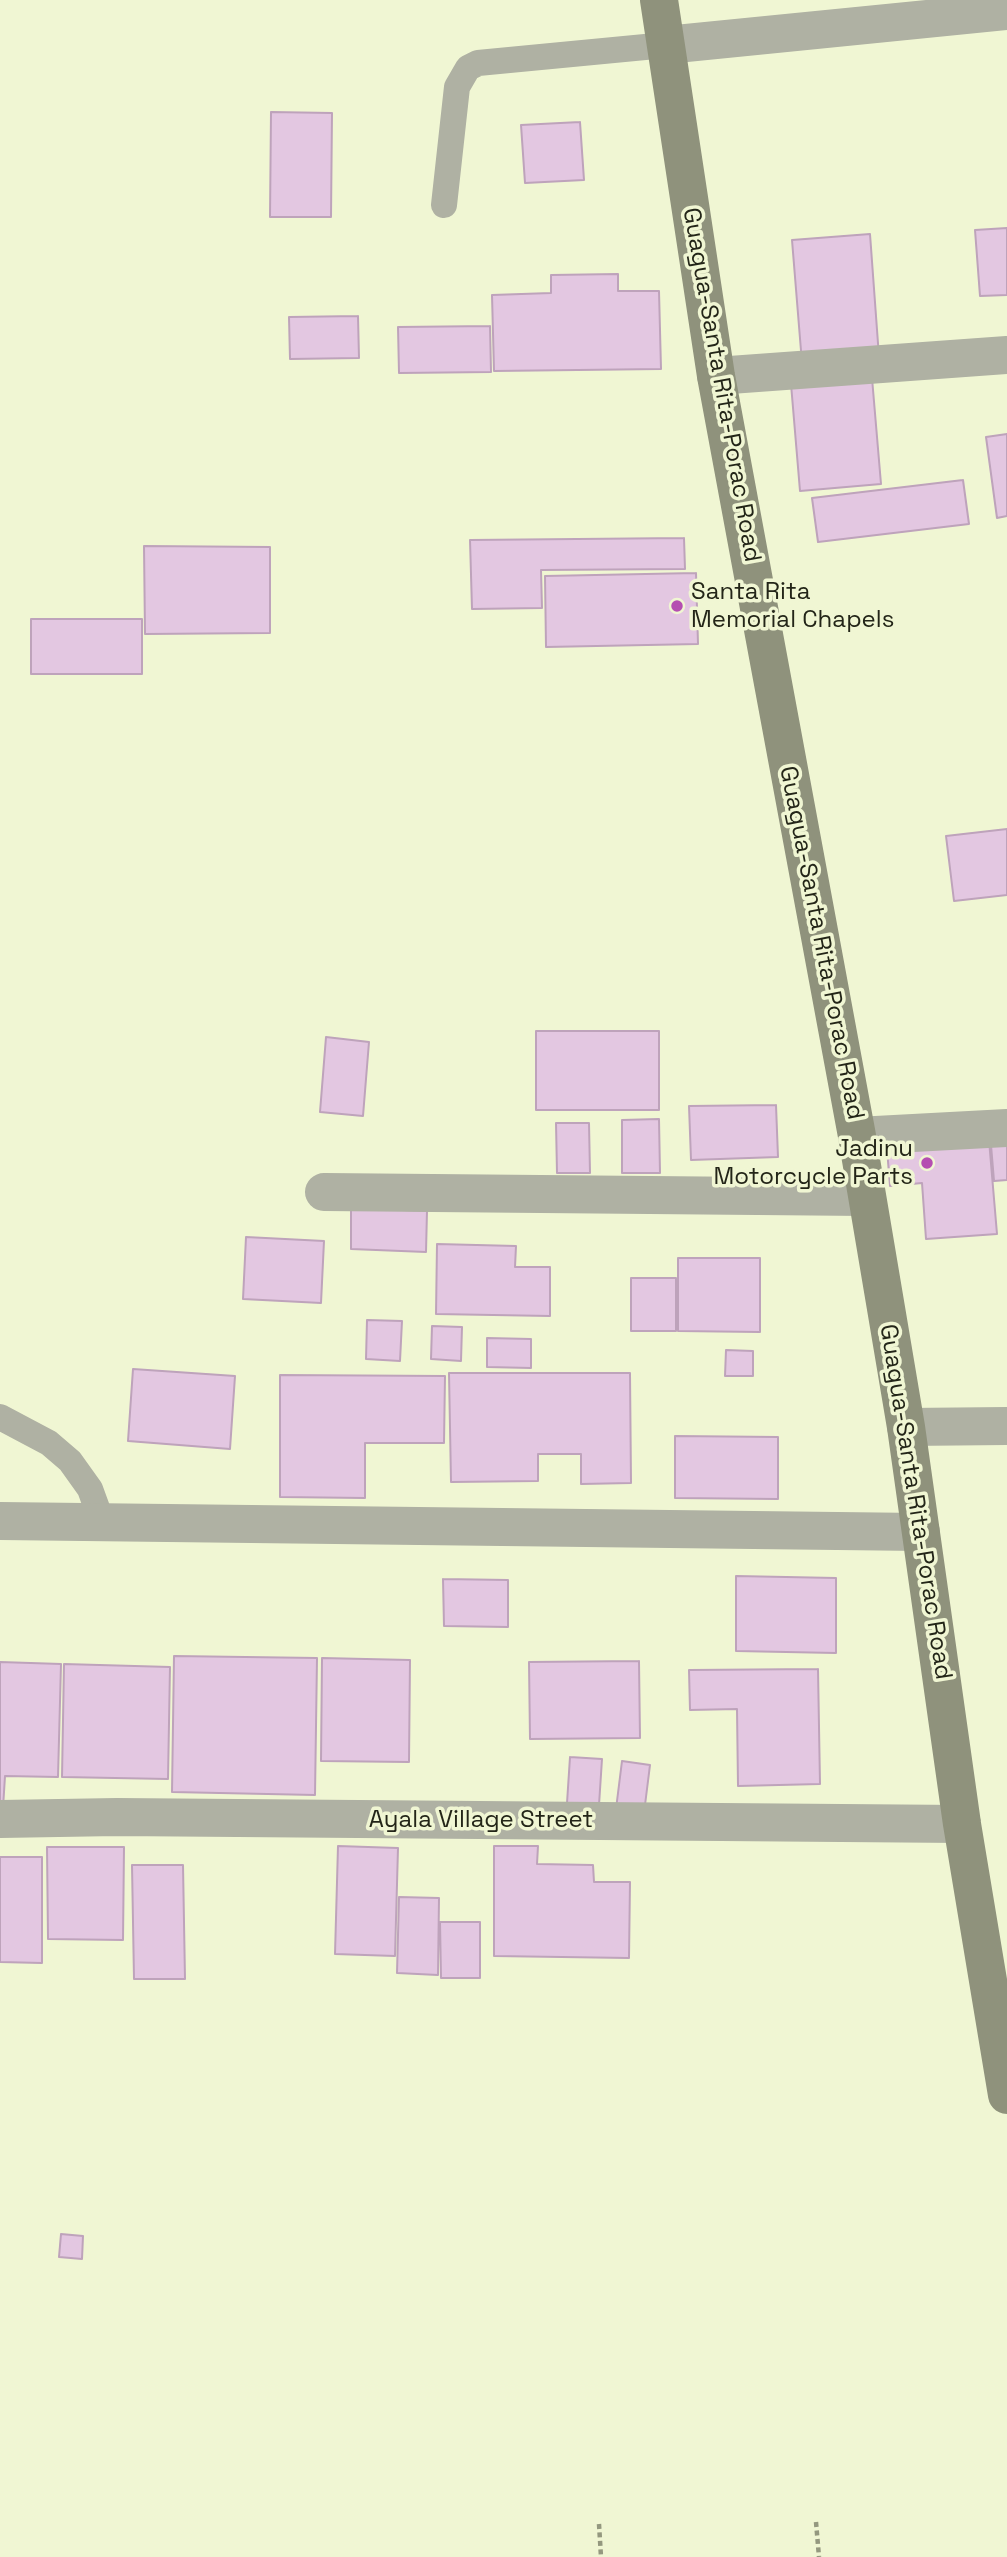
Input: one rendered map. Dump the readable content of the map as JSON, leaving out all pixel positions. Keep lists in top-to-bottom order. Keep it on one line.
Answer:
{"streets":{"main road":["Guagua-Santa Rita-Porac Road"],"street":["Ayala Village Street"]},"crossings":[["Guagua-Santa Rita-Porac Road","Ayala Village Street"]],"places":["Santa Rita Memorial Chapels","Jadinu Motorcycle Parts"]}
